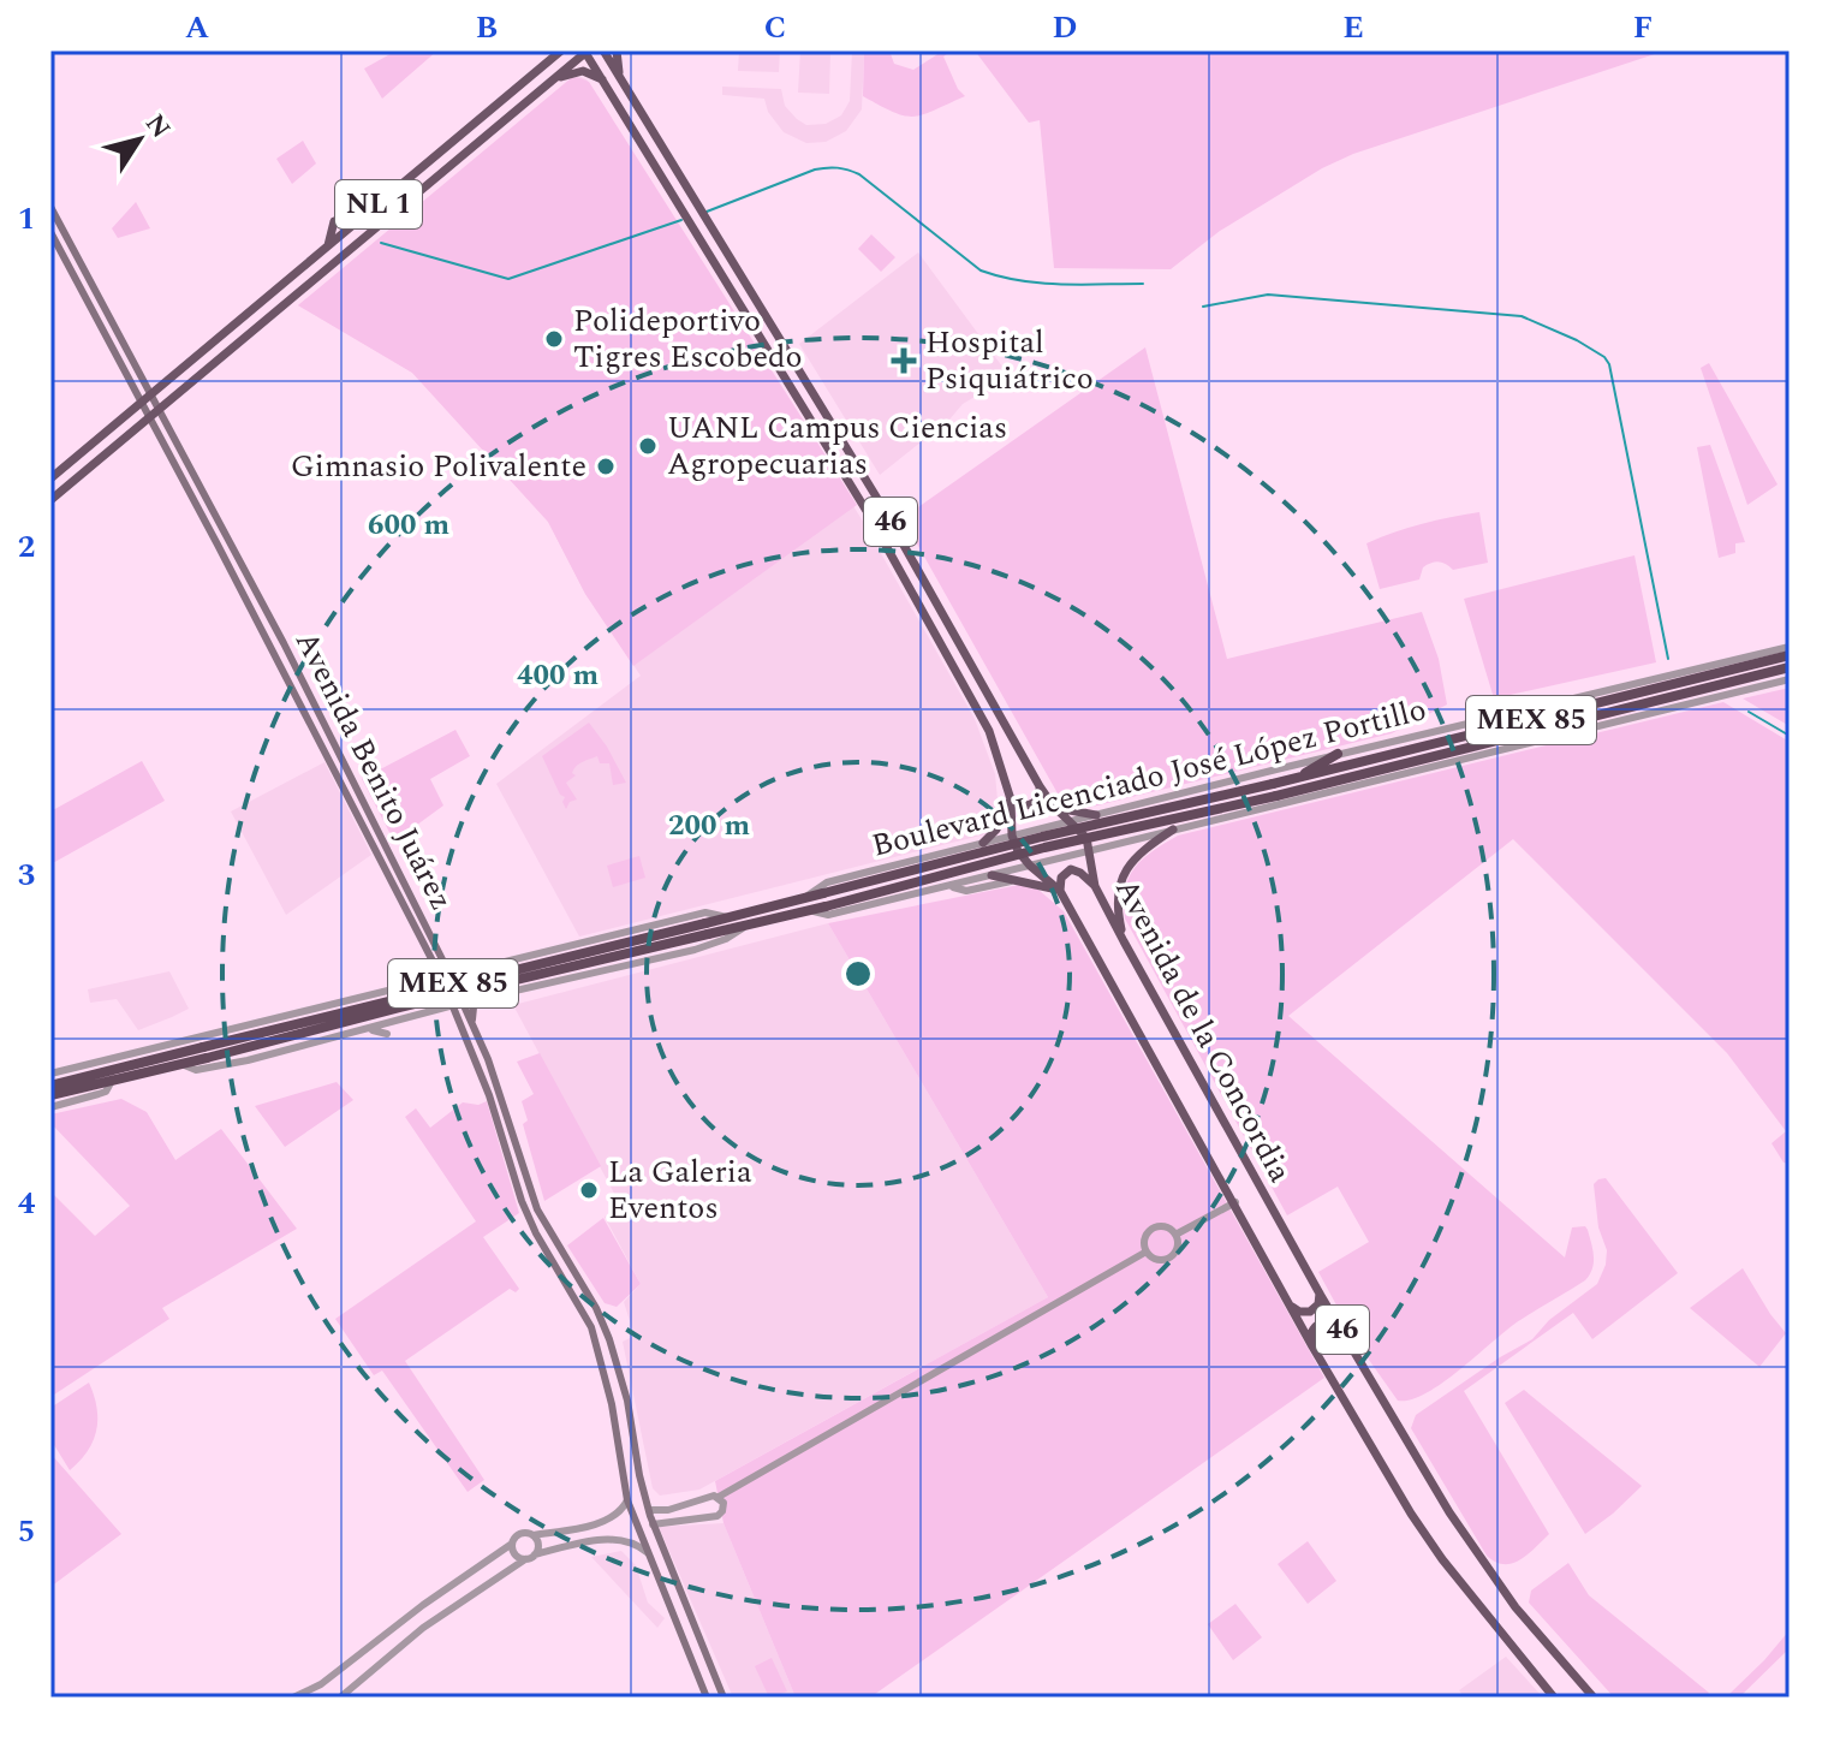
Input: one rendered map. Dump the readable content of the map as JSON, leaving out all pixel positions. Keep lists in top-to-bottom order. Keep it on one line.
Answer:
{"streets":{"highway":["MEX 85","Boulevard Licenciado José López Portillo"],"main road":["NL 1","46","Avenida Benito Juárez","Avenida de la Concordia"]},"crossings":[["NL 1","46"],["NL 1","Avenida Benito Juárez"],["46","Avenida de la Concordia"],["Avenida Benito Juárez","Boulevard Licenciado José López Portillo"],["Boulevard Licenciado José López Portillo","Avenida de la Concordia"]],"places":{"other":["Polideportivo Tigres Escobedo","UANL Campus Ciencias Agropecuarias","Gimnasio Polivalente","La Galeria Eventos"],"health":["Hospital Psiquiátrico"]},"north":"top right","grid":{"columns":["A","B","C","D","E","F"],"rows":["1","2","3","4","5"]},"rings":["600 m","400 m","200 m"]}
